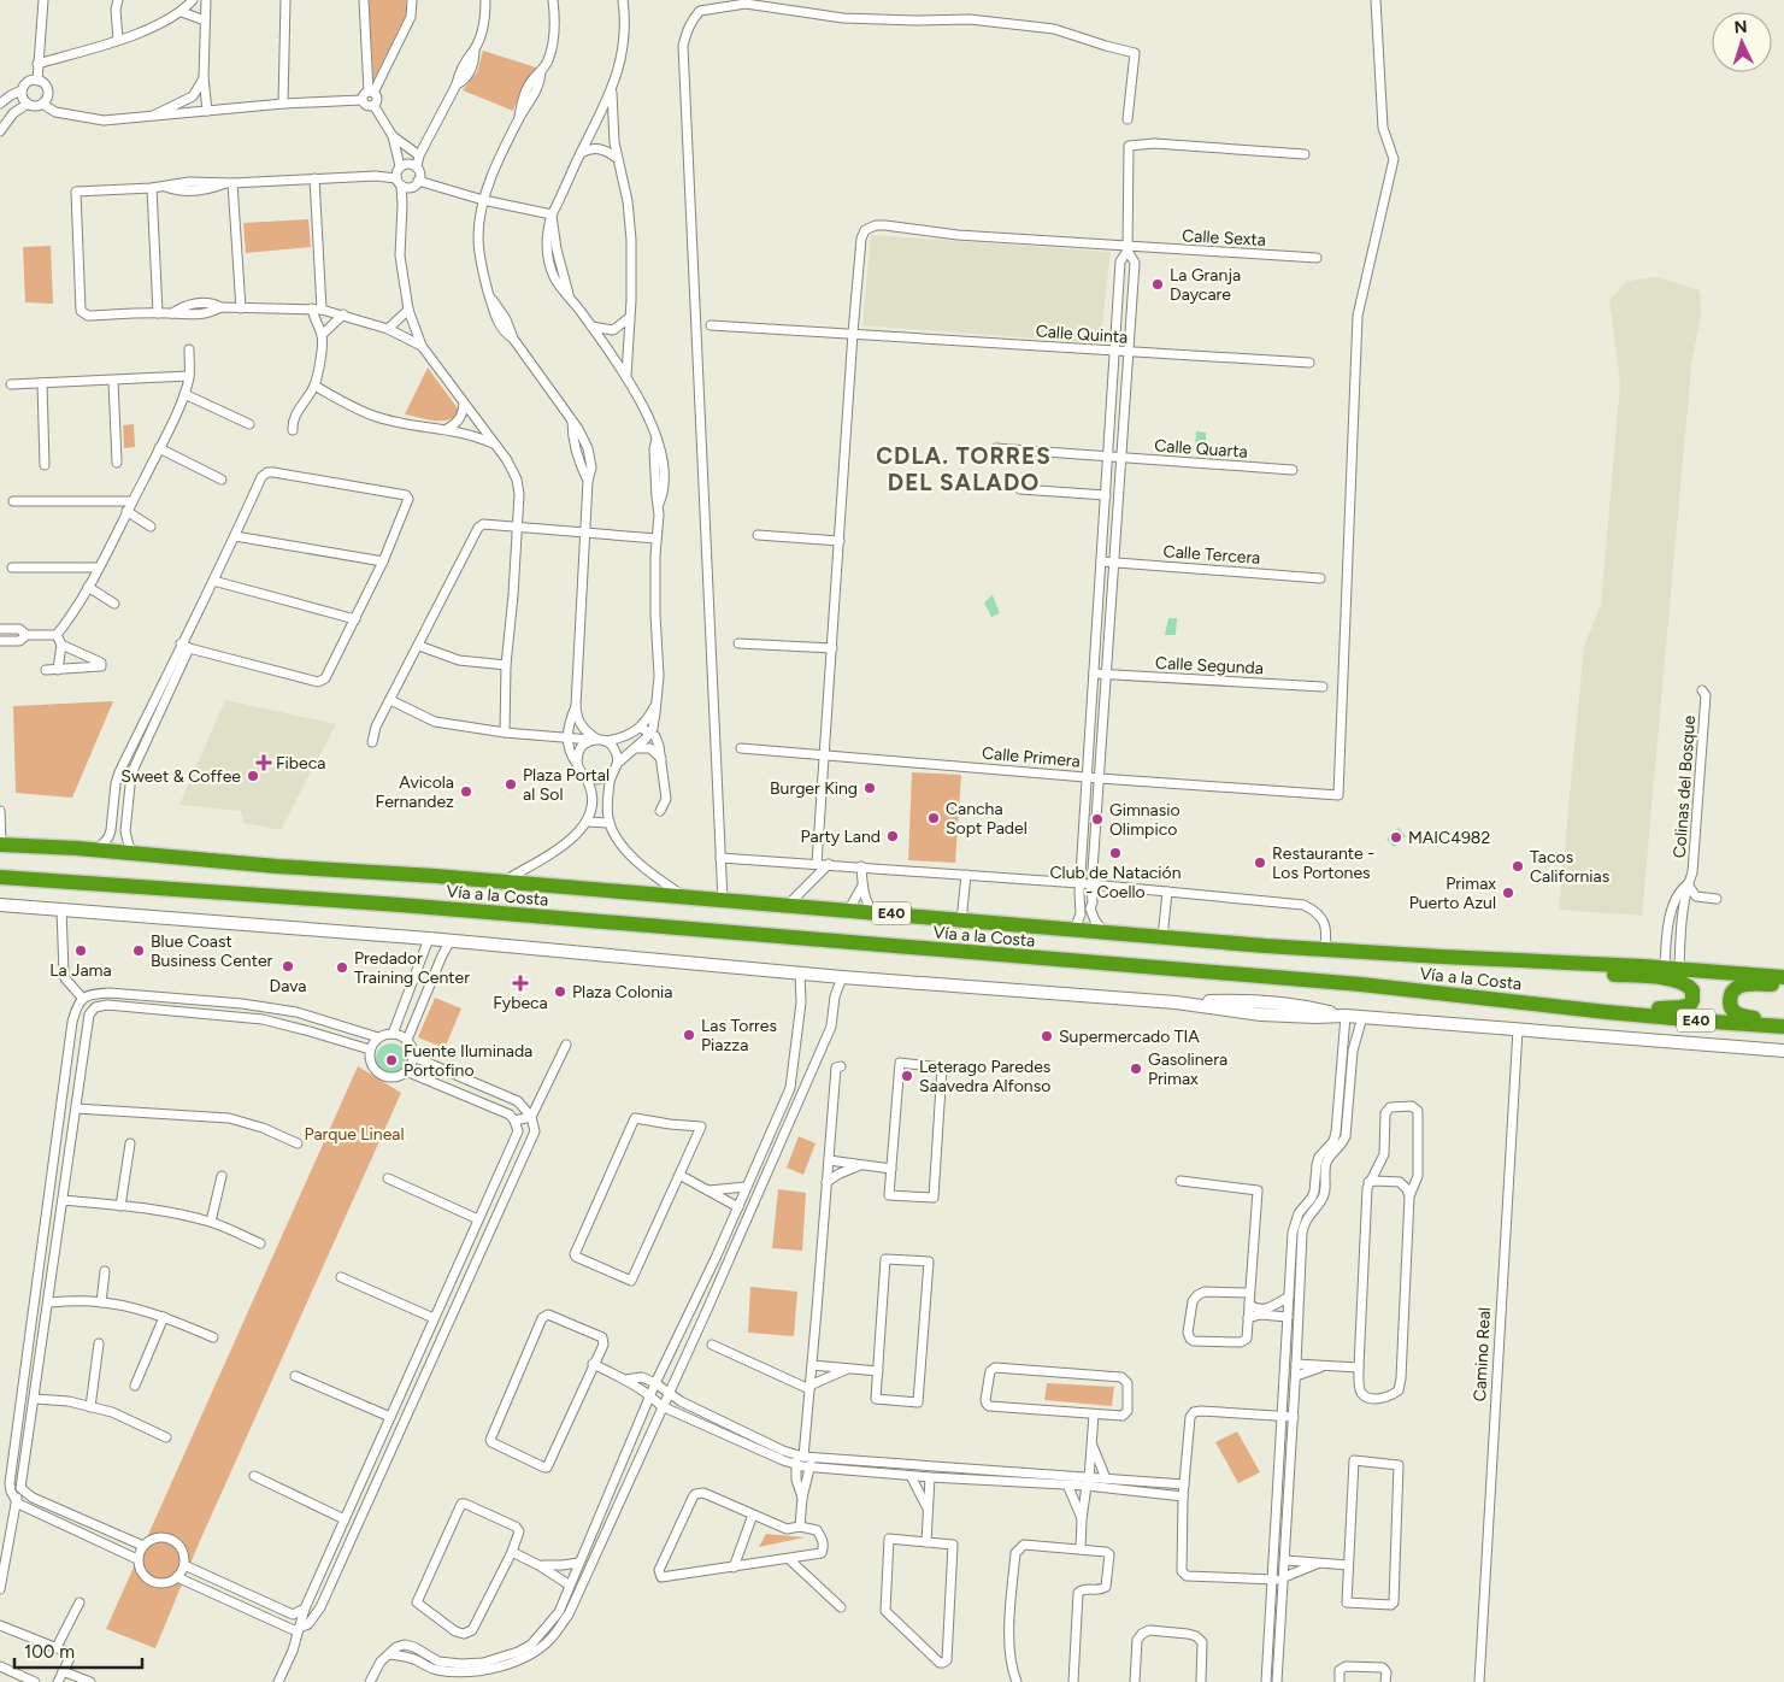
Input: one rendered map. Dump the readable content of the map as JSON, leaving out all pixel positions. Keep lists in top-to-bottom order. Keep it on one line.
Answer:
{"streets":{"highway":["Vía a la Costa","E40"],"street":["Calle Sexta","Calle Quinta","Calle Quarta","Calle Tercera","Calle Segunda","Calle Primera","Colinas del Bosque","Camino Real"]},"crossings":[["Calle Sexta","Calle Quinta"]],"districts":["CDLA. TORRES DEL SALADO"],"parks":["Parque Lineal"],"places":{"other":["La Granja Daycare","Sweet & Coffee","Plaza Portal al Sol","Burger King","Avicola Fernandez","Cancha Sopt Padel","Gimnasio Olimpico","Party Land","MAIC4982","Club de Natación - Coello","Restaurante - Los Portones","Tacos Californias","Primax Puerto Azul","La Jama","Blue Coast Business Center","Dava","Predador Training Center","Plaza Colonia","Las Torres Piazza","Supermercado TIA","Fuente Iluminada Portofino","Gasolinera Primax","Leterago Paredes Saavedra Alfonso"],"health":["Fibeca","Fybeca"]},"scale_bar":"100 m","north":"top"}
